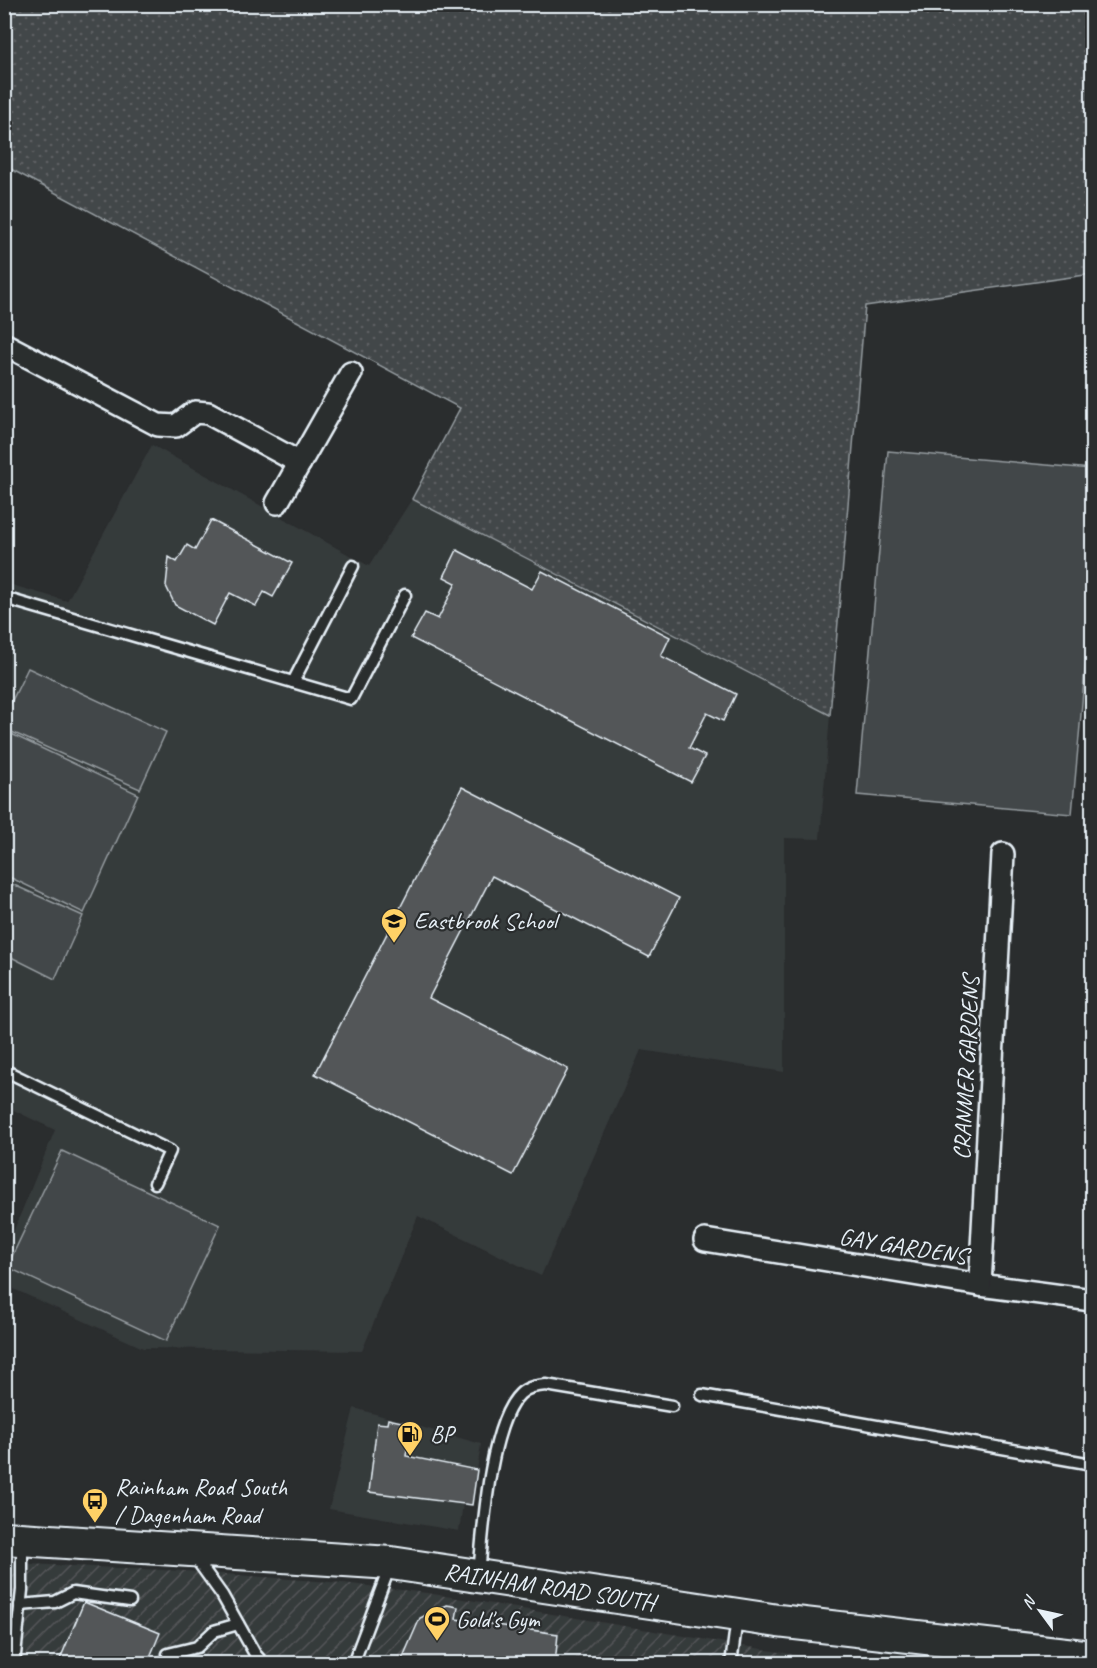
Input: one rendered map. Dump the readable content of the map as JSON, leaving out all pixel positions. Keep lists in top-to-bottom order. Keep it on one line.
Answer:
{"streets":{"main road":["RAINHAM ROAD SOUTH"],"street":["CRANMER GARDENS","GAY GARDENS"]},"crossings":[["CRANMER GARDENS","GAY GARDENS"]],"places":{"school or university":["Eastbrook School"],"fuel station":["BP"],"bus stop":["Rainham Road South / Dagenham Road"],"sports":["Gold's Gym"]},"north":"top left"}
